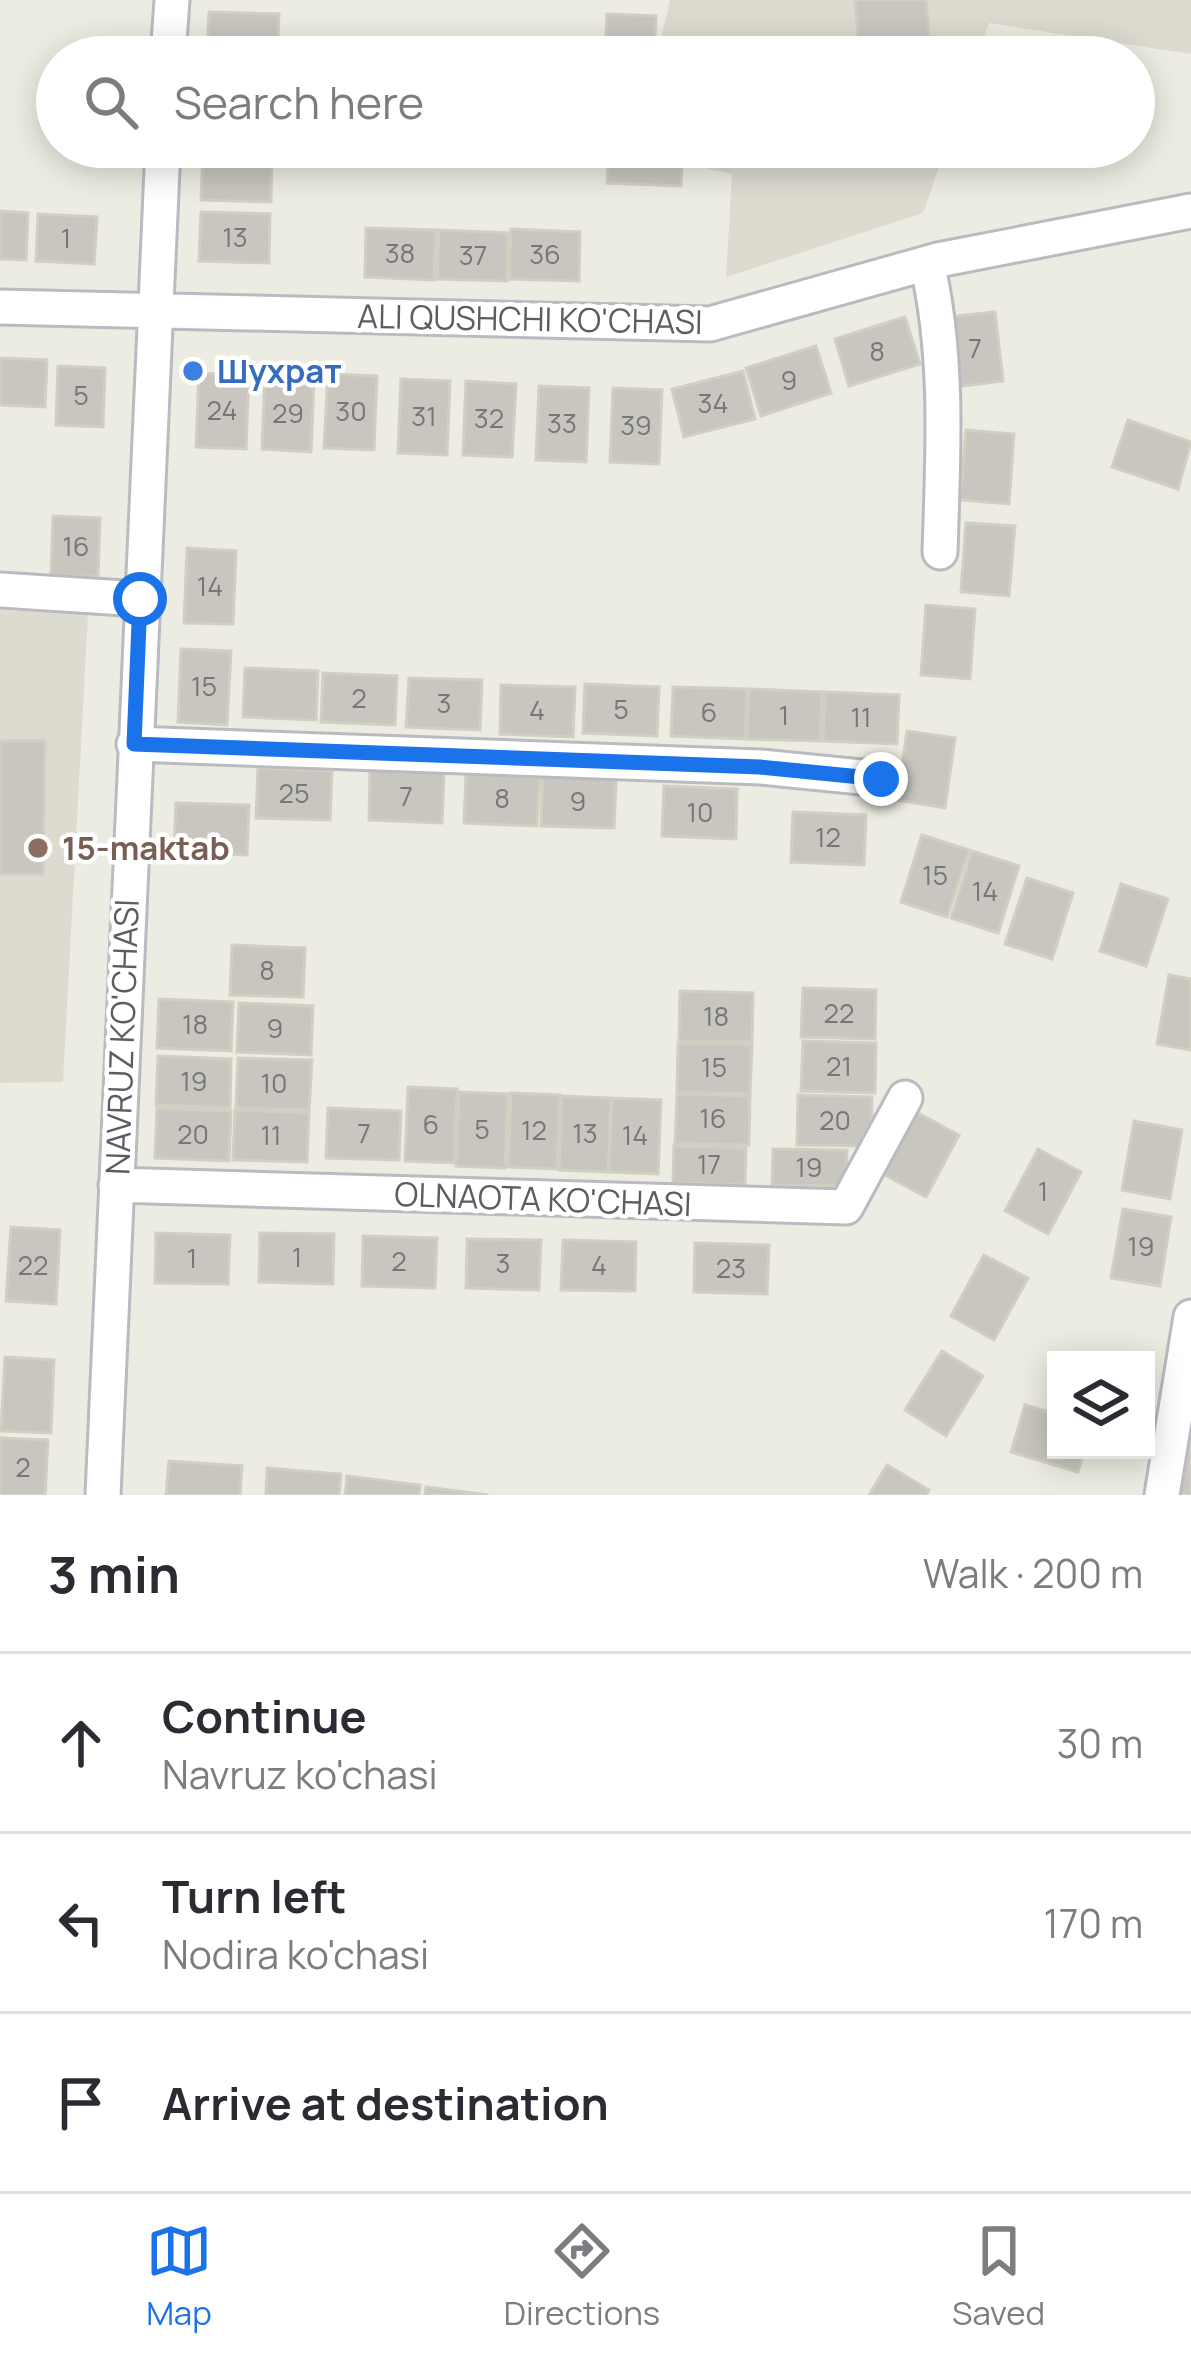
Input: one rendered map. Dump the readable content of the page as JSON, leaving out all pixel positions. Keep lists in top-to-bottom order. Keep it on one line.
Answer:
{"streets":{"street":["ALI QUSHCHI KO'CHASI","NAVRUZ KO'CHASI","OLNAOTA KO'CHASI"]},"crossings":[["ALI QUSHCHI KO'CHASI","NAVRUZ KO'CHASI"],["NAVRUZ KO'CHASI","OLNAOTA KO'CHASI"]],"places":["Шухрат","15-maktab"],"house_numbers":["13","1","38","36","37","7","8","9","5","34","24","30","29","31","32","33","39","16","14","15","2","3","5","4","6","1","11","25","7","8","9","10","12","15","14","8","22","18","18","9","21","15","19","10","16","20","6","5","12","7","13","20","11","14","17","19","1","19","1","1","2","3","22","4","23","2"],"page":{"search":"Search here","heading":["3 min","Walk · 200 m"],"list":[["Continue","Navruz ko'chasi","30 m"],["Turn left","Nodira ko'chasi","170 m"],"Arrive at destination"],"nav":["Map","Directions","Saved"]}}
